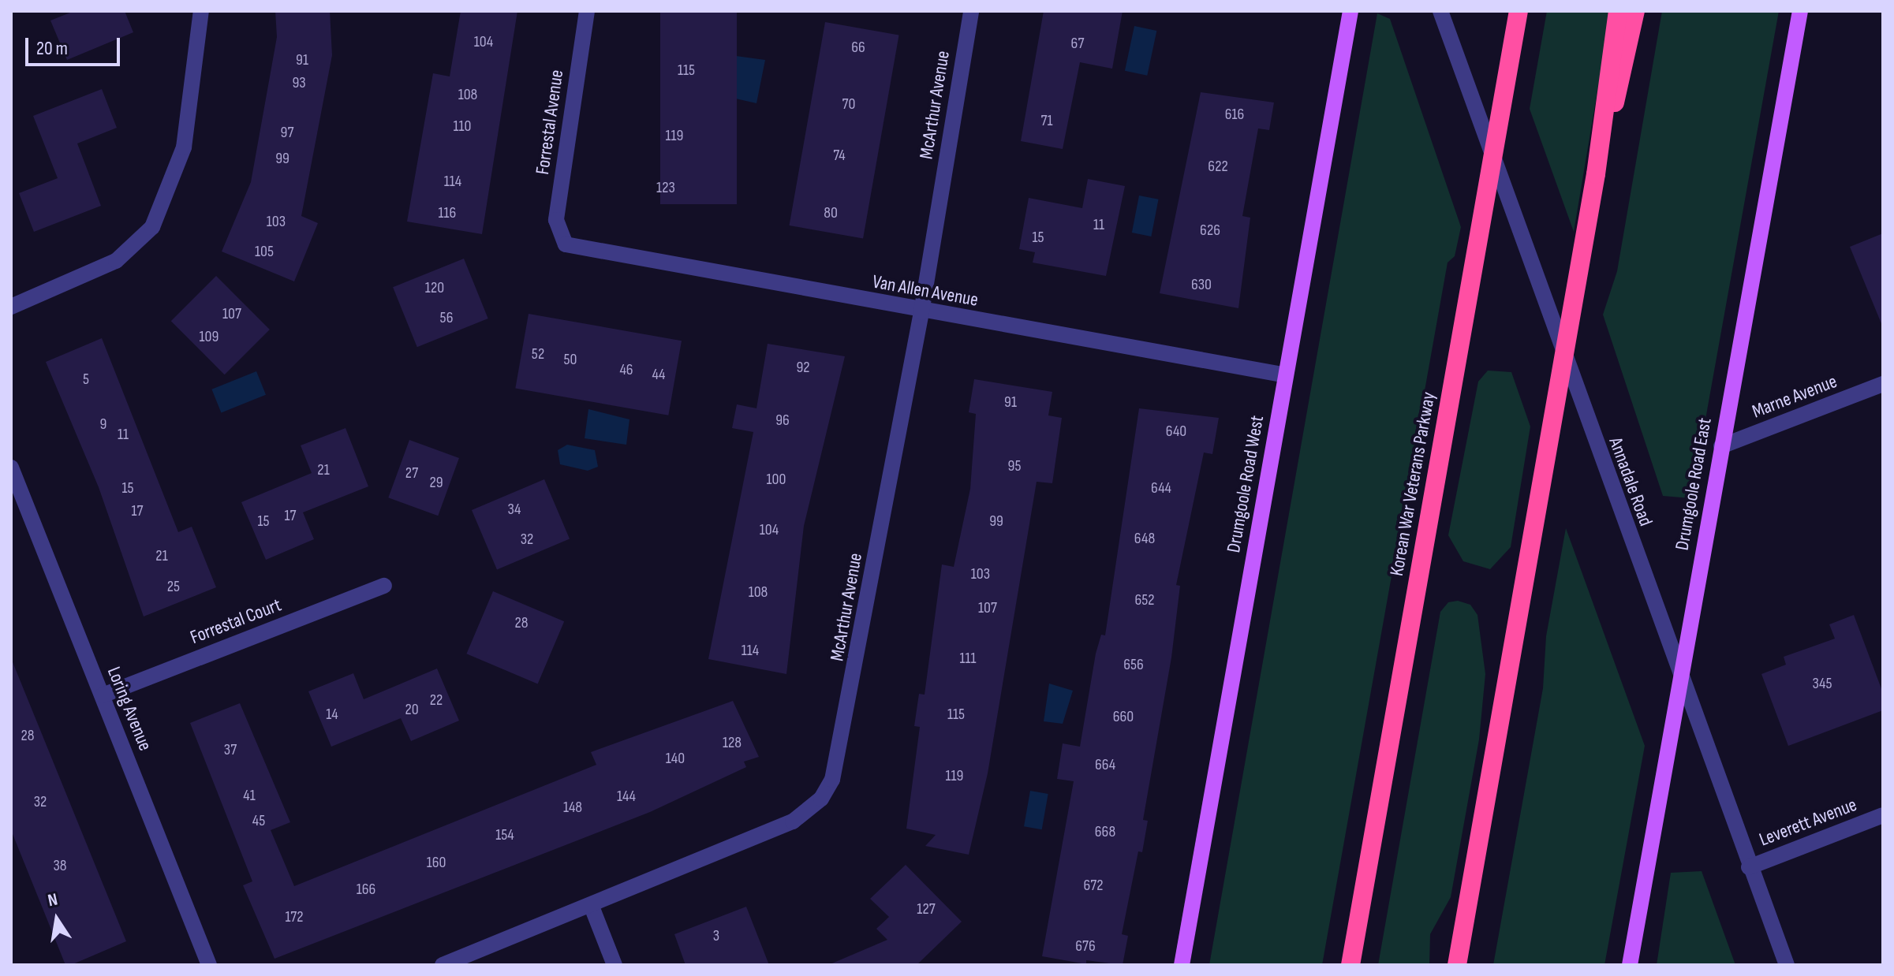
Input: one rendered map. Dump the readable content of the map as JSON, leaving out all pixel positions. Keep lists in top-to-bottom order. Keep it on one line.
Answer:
{"streets":{"highway":["Korean War Veterans Parkway"],"main road":["Drumgoole Road West","Drumgoole Road East"],"street":["McArthur Avenue","Forrestal Avenue","Van Allen Avenue","Marne Avenue","Annadale Road","Forrestal Court","Loring Avenue","Leverett Avenue"]},"crossings":[["McArthur Avenue","Van Allen Avenue"],["Forrestal Avenue","Van Allen Avenue"],["Van Allen Avenue","Drumgoole Road West"],["Marne Avenue","Drumgoole Road East"],["Annadale Road","Drumgoole Road East"],["Annadale Road","Leverett Avenue"],["Forrestal Court","Loring Avenue"]],"house_numbers":["104","67","66","91","115","93","108","70","616","71","110","97","119","74","99","622","114","123","116","80","103","11","626","15","105","630","120","107","56","109","52","50","92","46","44","5","91","96","9","640","11","95","21","27","100","29","15","644","34","17","17","15","99","104","648","32","21","103","25","108","652","107","28","114","111","656","345","22","20","14","115","660","28","128","37","140","664","119","41","144","32","148","45","668","154","160","38","672","166","127","172","3","676"],"scale_bar":"20 m","north":"top"}
